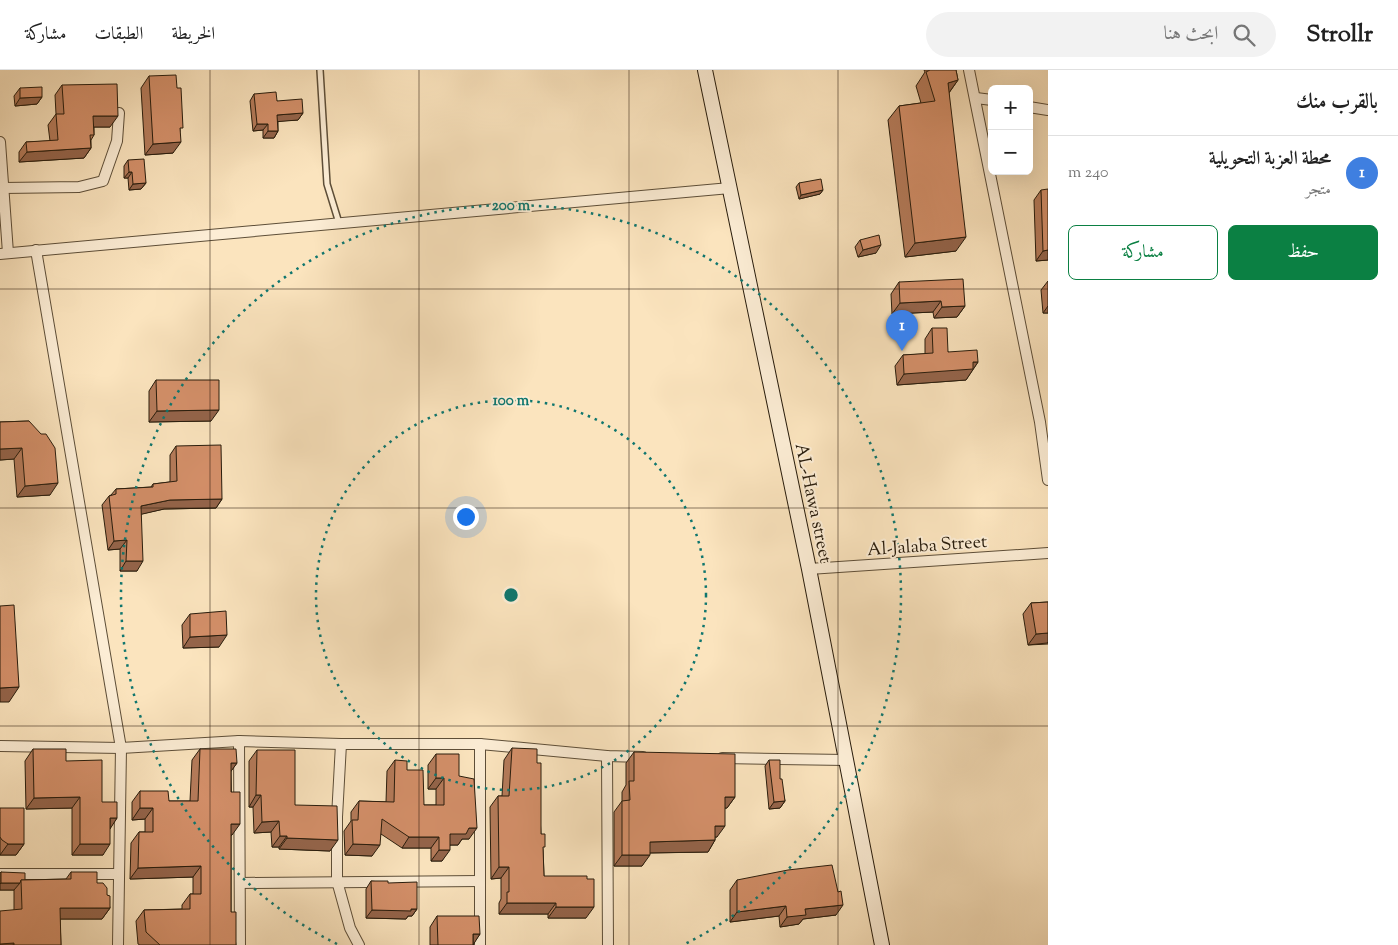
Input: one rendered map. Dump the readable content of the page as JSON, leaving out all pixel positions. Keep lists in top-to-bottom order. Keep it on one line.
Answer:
{"streets":{"street":["AL-Hawa street","Al-Jalaba Street"]},"crossings":[["AL-Hawa street","Al-Jalaba Street"]],"page":{"header":"Strollr","search":"ابحث هنا","nav":["الخريطة","الطبقات","مشاركة"],"heading":"بالقرب منك","map_buttons":["+","−"],"list":[{"mark":"1","name":"محطة العزبة التحويلية","note":"متجر","value":"240 m"}],"buttons":["حفظ","مشاركة"],"pins":"1"},"rings":["200 m","100 m"]}
